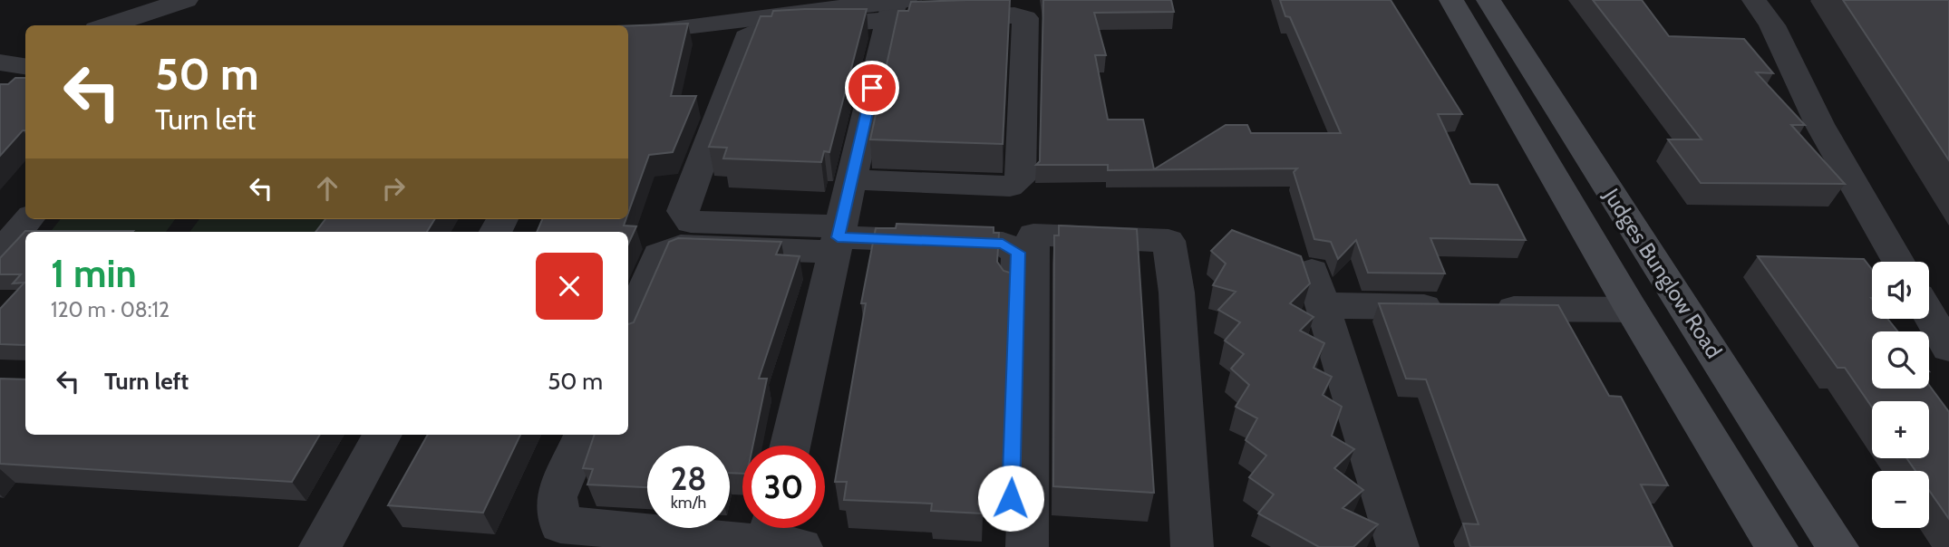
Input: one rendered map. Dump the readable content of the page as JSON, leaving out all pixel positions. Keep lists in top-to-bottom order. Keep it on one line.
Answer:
{"streets":{"main road":["Judges Bunglow Road"]},"page":{"turn":["50 m","Turn left"],"heading":["1 min","120 m · 08:12"],"map_buttons":["+","−"],"list":[{"name":"Turn left","value":"50 m"}],"speed":"28 km/h","limit":"30"}}
